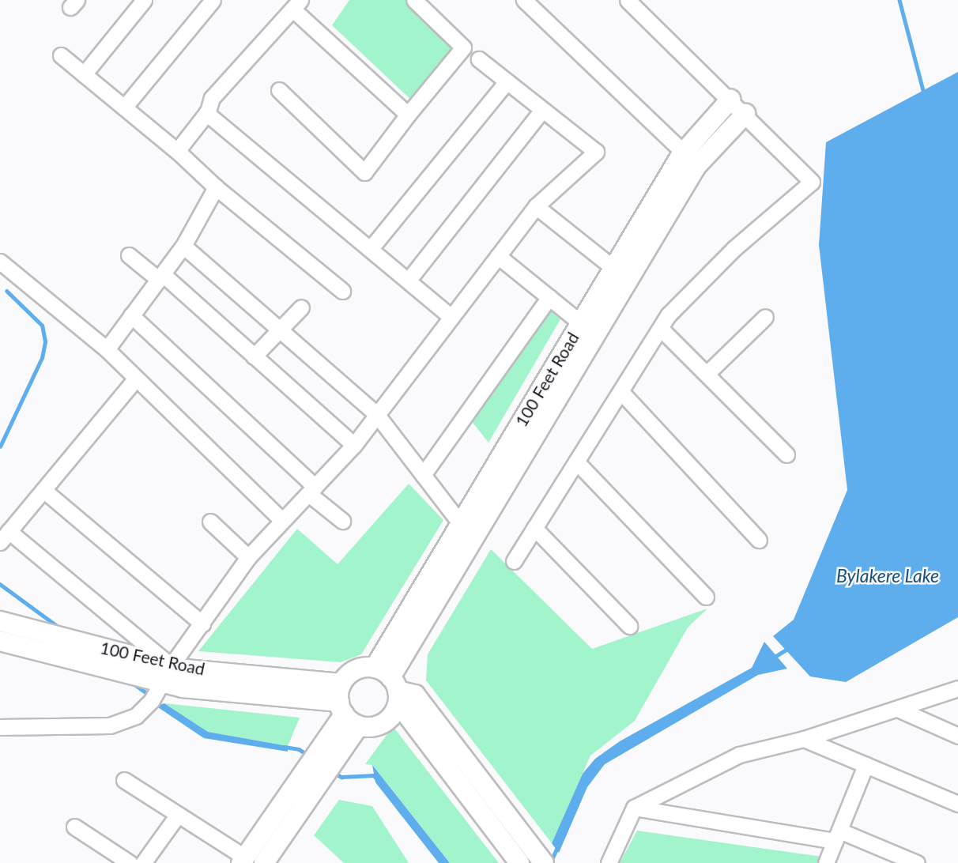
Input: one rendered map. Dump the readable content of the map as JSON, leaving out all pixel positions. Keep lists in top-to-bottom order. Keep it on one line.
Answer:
{"streets":{"main road":["100 Feet Road"]},"water":["Bylakere Lake"]}
